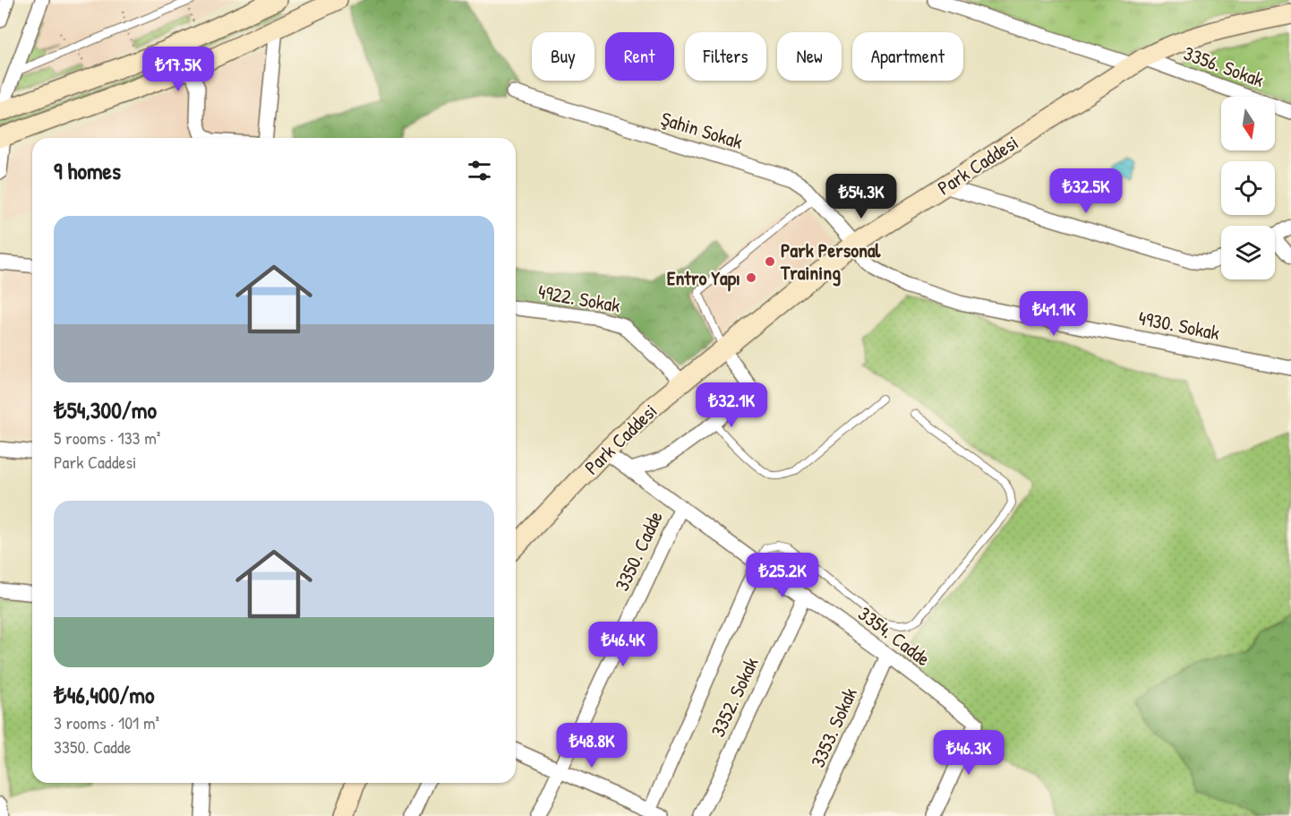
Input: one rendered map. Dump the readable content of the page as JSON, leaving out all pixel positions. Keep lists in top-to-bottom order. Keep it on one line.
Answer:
{"streets":{"street":["3356. Sokak","Şahin Sokak","Park Caddesi","4922. Sokak","4930. Sokak","3350. Cadde","3354. Cadde","3352. Sokak","3353. Sokak"]},"crossings":[["3356. Sokak","Park Caddesi"],["Şahin Sokak","Park Caddesi"],["Şahin Sokak","4930. Sokak"],["Park Caddesi","4922. Sokak"],["Park Caddesi","4930. Sokak"],["Park Caddesi","3354. Cadde"],["3350. Cadde","3354. Cadde"],["3354. Cadde","3352. Sokak"],["3354. Cadde","3353. Sokak"]],"places":["Park Personal Training","Entro Yapı"],"north":"bottom","page":{"chip":["Buy","Rent","Filters","New","Apartment"],"price":["₺17.5K","₺32.5K","₺54.3K","₺41.1K","₺32.1K","₺25.2K","₺46.4K","₺48.8K","₺46.3K"],"heading":"9 homes","list":[{"name":"₺54,300/mo","note":"5 rooms · 133 m² · Park Caddesi"},{"name":"₺46,400/mo","note":"3 rooms · 101 m² · 3350. Cadde"}]}}
